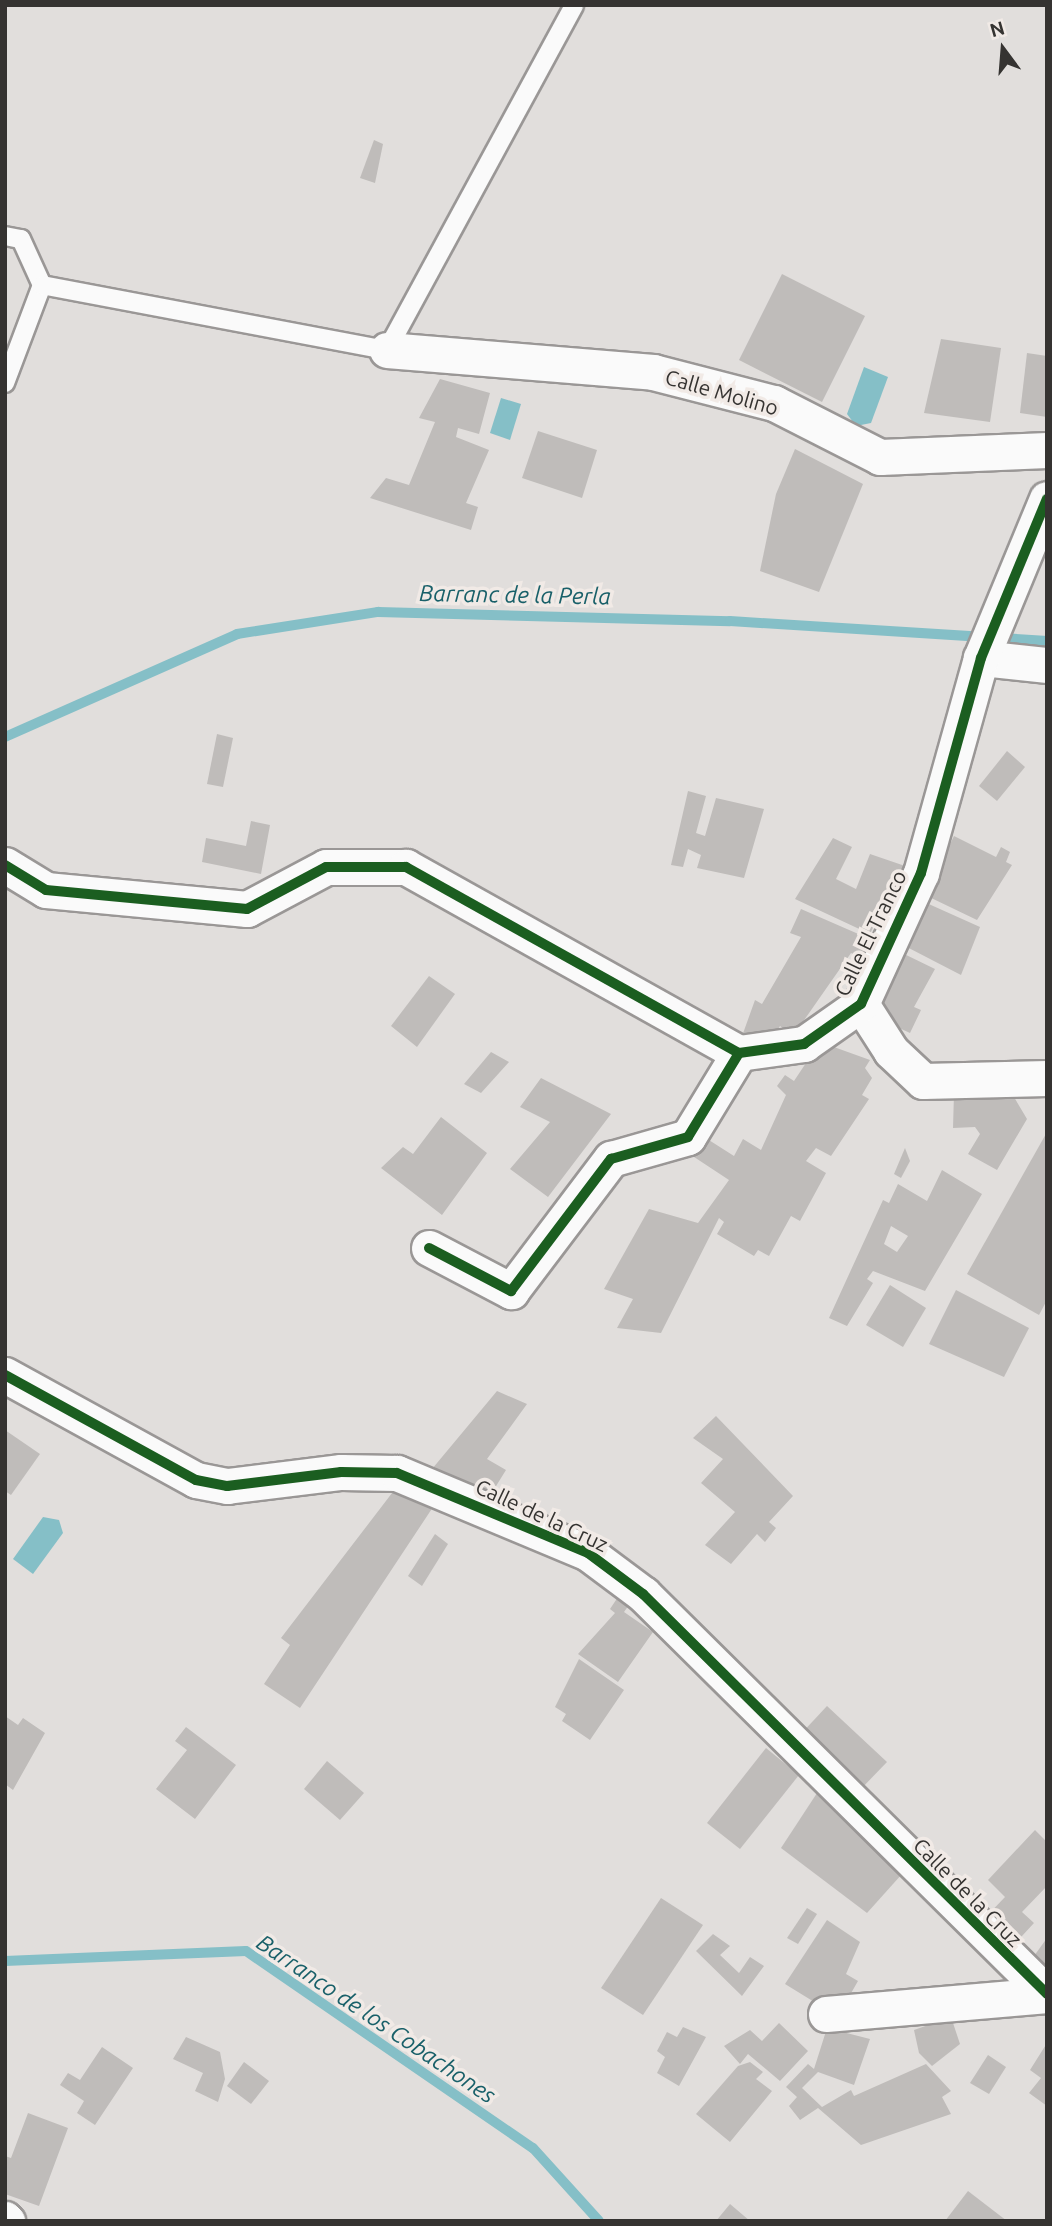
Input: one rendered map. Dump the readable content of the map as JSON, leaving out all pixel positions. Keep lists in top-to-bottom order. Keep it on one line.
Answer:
{"streets":{"street":["Calle Molino","Calle El Tranco","Calle de la Cruz"]},"water":["Barranc de la Perla","Barranco de los Cobachones"],"north":"top"}
